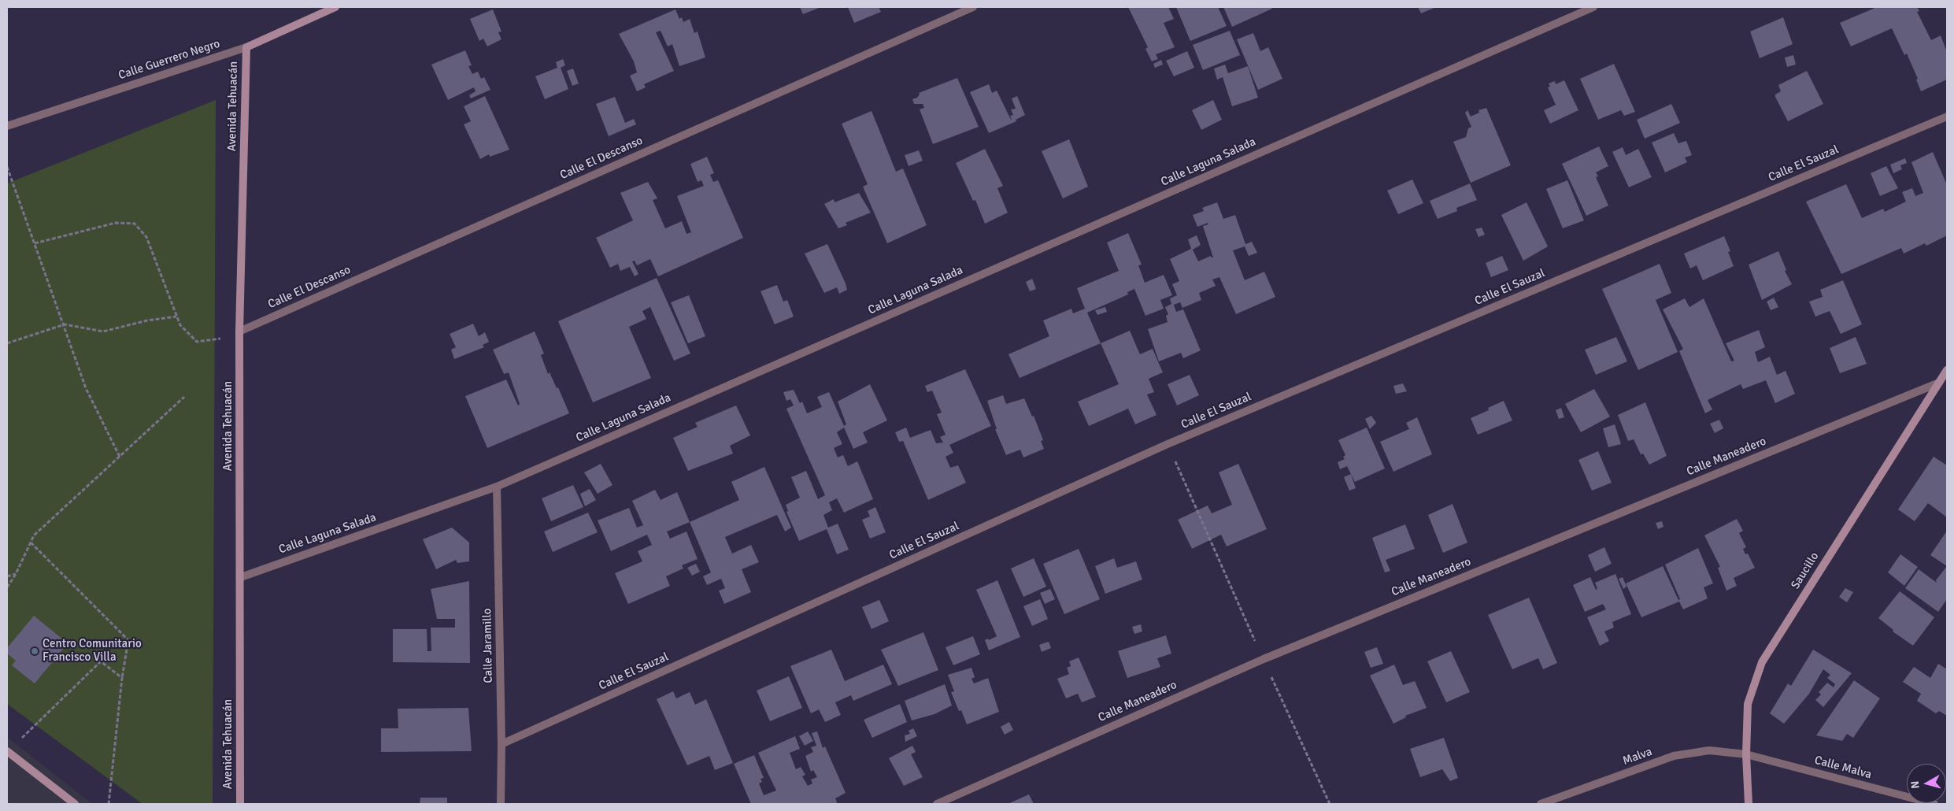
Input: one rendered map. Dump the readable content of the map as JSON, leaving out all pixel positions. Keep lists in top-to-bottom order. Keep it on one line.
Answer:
{"streets":{"street":["Calle Guerrero Negro","Avenida Tehuacán","Calle El Descanso","Calle Laguna Salada","Calle El Sauzal","Calle Maneadero","Saucillo","Calle Jaramillo","Malva","Calle Malva"]},"crossings":[["Calle Guerrero Negro","Avenida Tehuacán"],["Avenida Tehuacán","Calle El Descanso"],["Avenida Tehuacán","Calle Laguna Salada"],["Calle Laguna Salada","Calle Jaramillo"],["Calle El Sauzal","Calle Jaramillo"],["Calle Maneadero","Saucillo"],["Saucillo","Malva"],["Saucillo","Calle Malva"],["Malva","Calle Malva"]],"places":["Centro Comunitario Francisco Villa"],"north":"left"}
